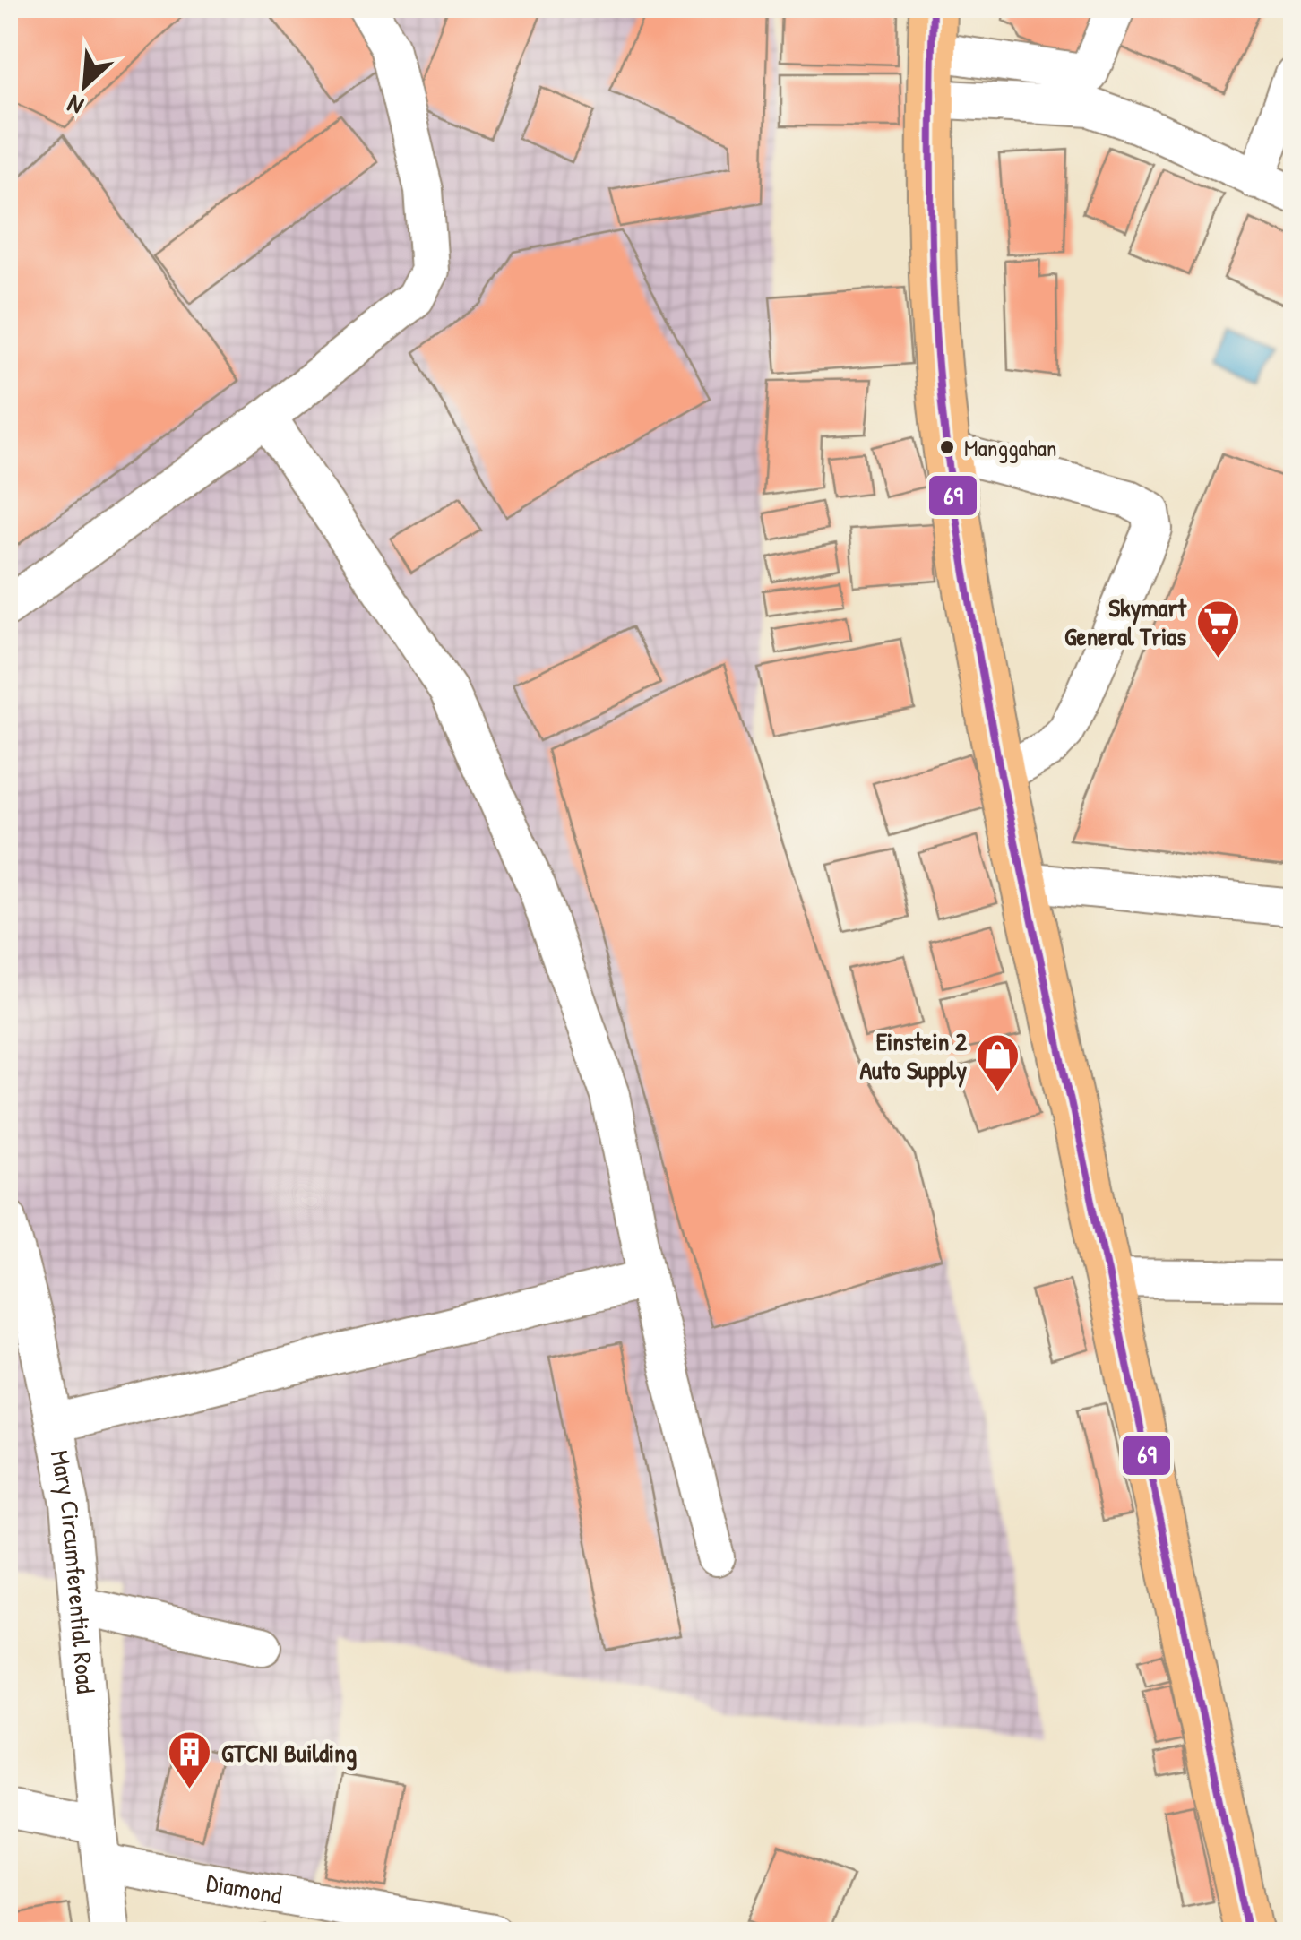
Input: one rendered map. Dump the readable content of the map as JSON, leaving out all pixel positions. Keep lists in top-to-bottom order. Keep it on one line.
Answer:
{"streets":{"street":["Mary Circumferential Road","Diamond"]},"crossings":[["Mary Circumferential Road","Diamond"]],"places":{"other":["Manggahan"],"supermarket":["Skymart General Trias"],"shop":["Einstein 2 Auto Supply"],"building":["GTCNI Building"]},"lines":["transit line 69"],"north":"bottom left"}
